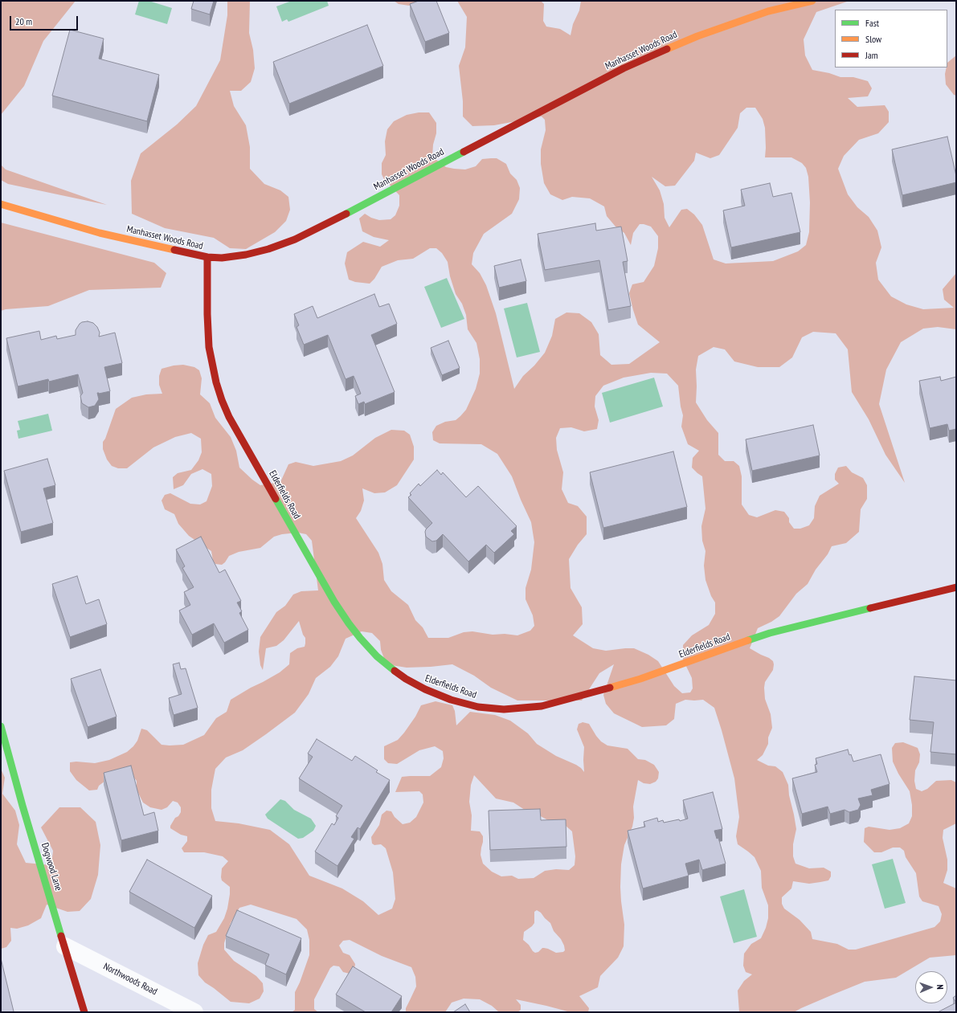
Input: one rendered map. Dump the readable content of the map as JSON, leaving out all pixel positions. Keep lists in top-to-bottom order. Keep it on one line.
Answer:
{"streets":{"street":["Manhasset Woods Road","Elderfields Road","Dogwood Lane","Northwoods Road"]},"crossings":[["Manhasset Woods Road","Elderfields Road"],["Dogwood Lane","Northwoods Road"]],"legend":["Fast","Slow","Jam"],"scale_bar":"20 m","north":"right"}
